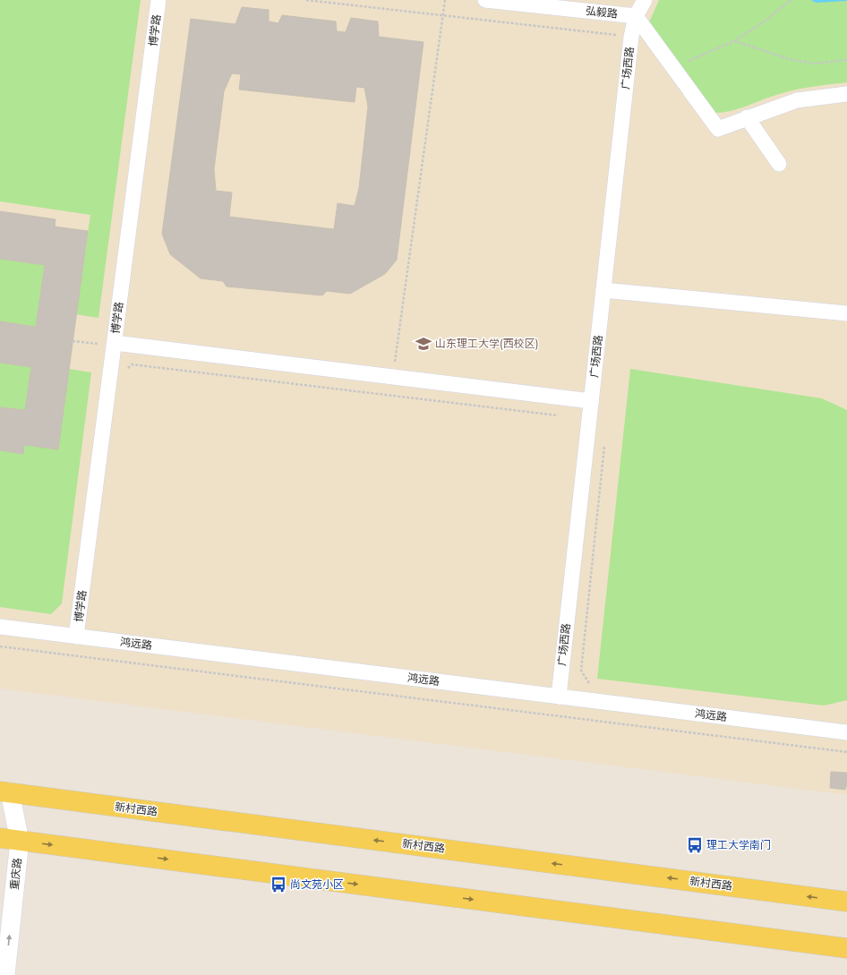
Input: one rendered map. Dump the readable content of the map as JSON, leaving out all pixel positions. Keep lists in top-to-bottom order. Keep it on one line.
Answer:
{"streets":{"main road":["新村西路"],"street":["弘毅路","博学路","广场西路","鸿远路","重庆路"]},"crossings":[["弘毅路","广场西路"],["博学路","鸿远路"],["广场西路","鸿远路"],["新村西路","重庆路"]],"one_way":["重庆路"],"places":{"school or university":["山东理工大学(西校区)"],"bus stop":["理工大学南门","尚文苑小区"]}}
